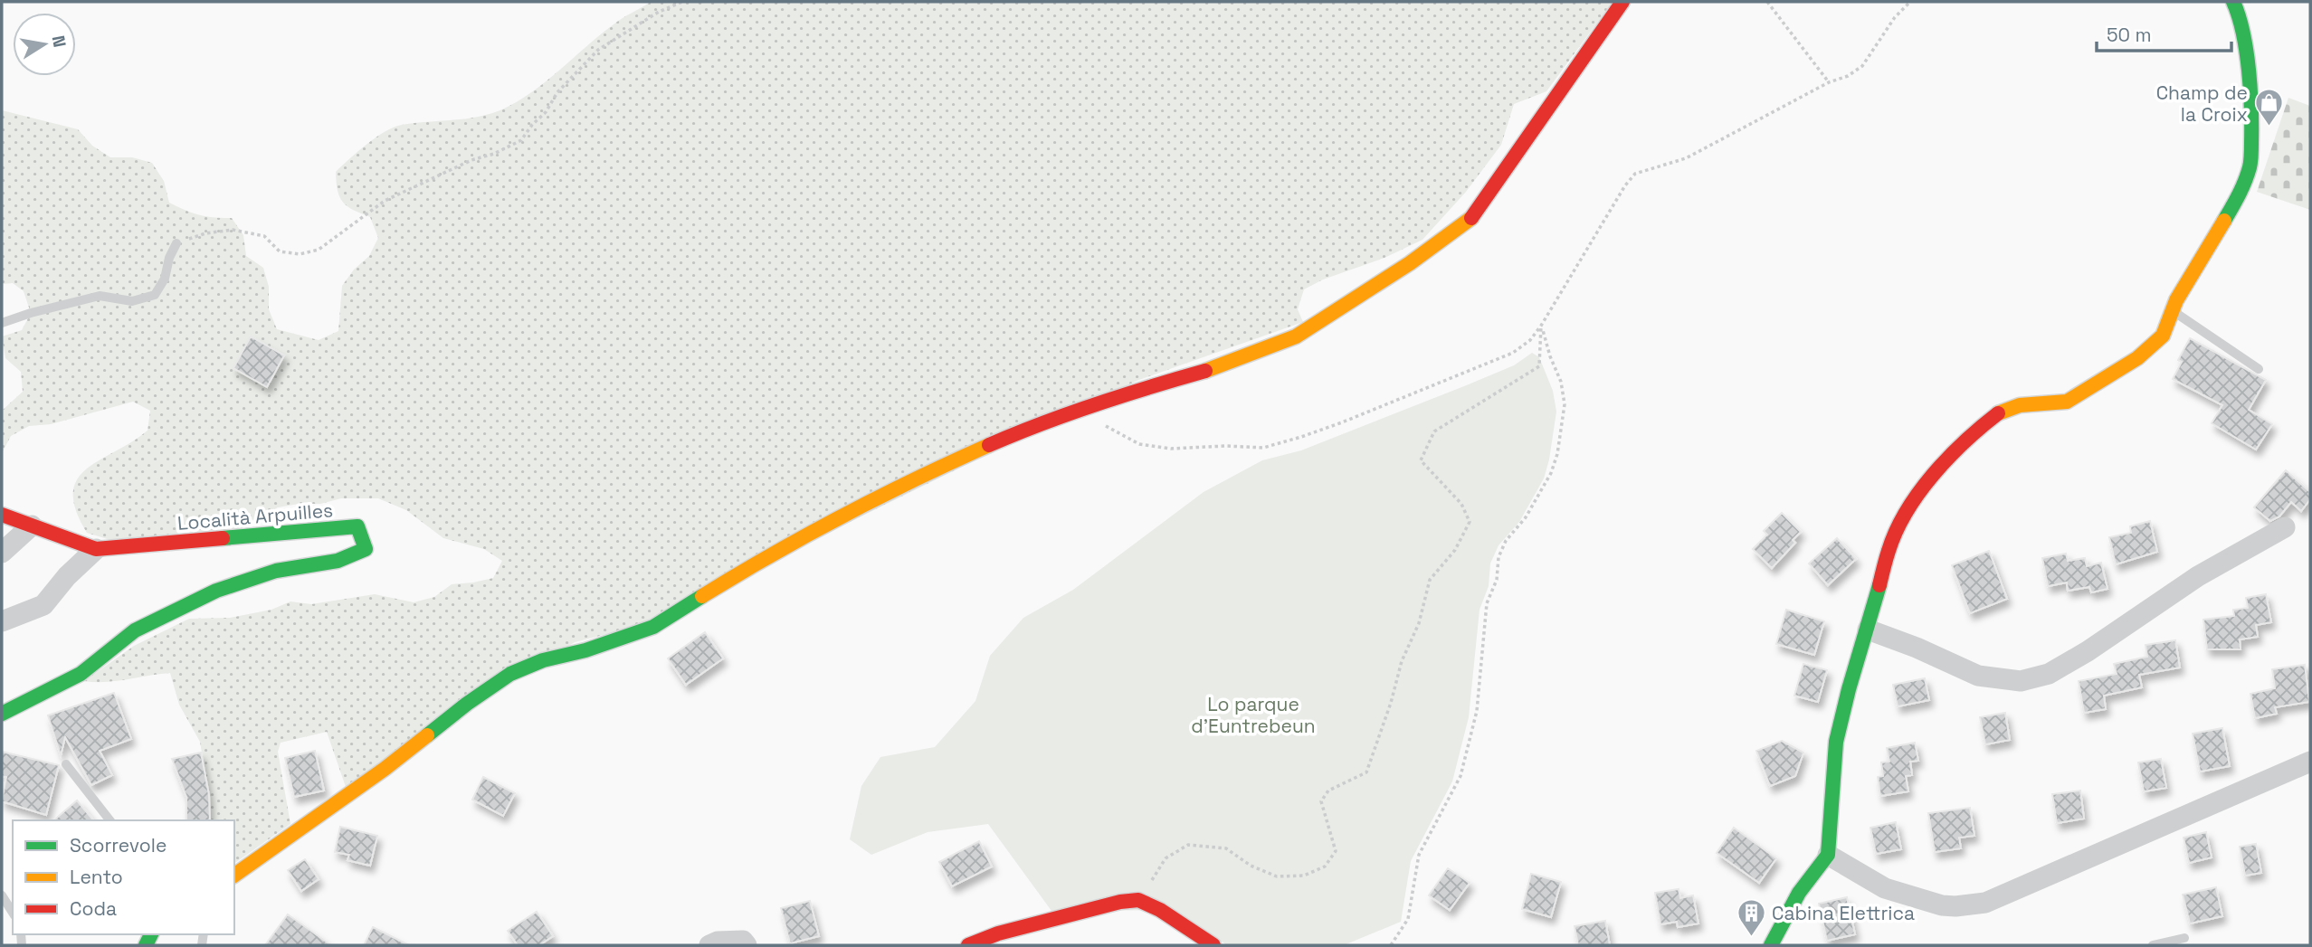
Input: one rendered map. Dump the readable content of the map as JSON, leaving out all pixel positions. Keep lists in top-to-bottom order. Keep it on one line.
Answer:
{"streets":{"street":["Località Arpuilles"]},"parks":["Lo parque d'Euntrebeun"],"places":{"shop":["Champ de la Croix"],"building":["Cabina Elettrica"]},"legend":["Scorrevole","Lento","Coda"],"scale_bar":"50 m","north":"right"}
